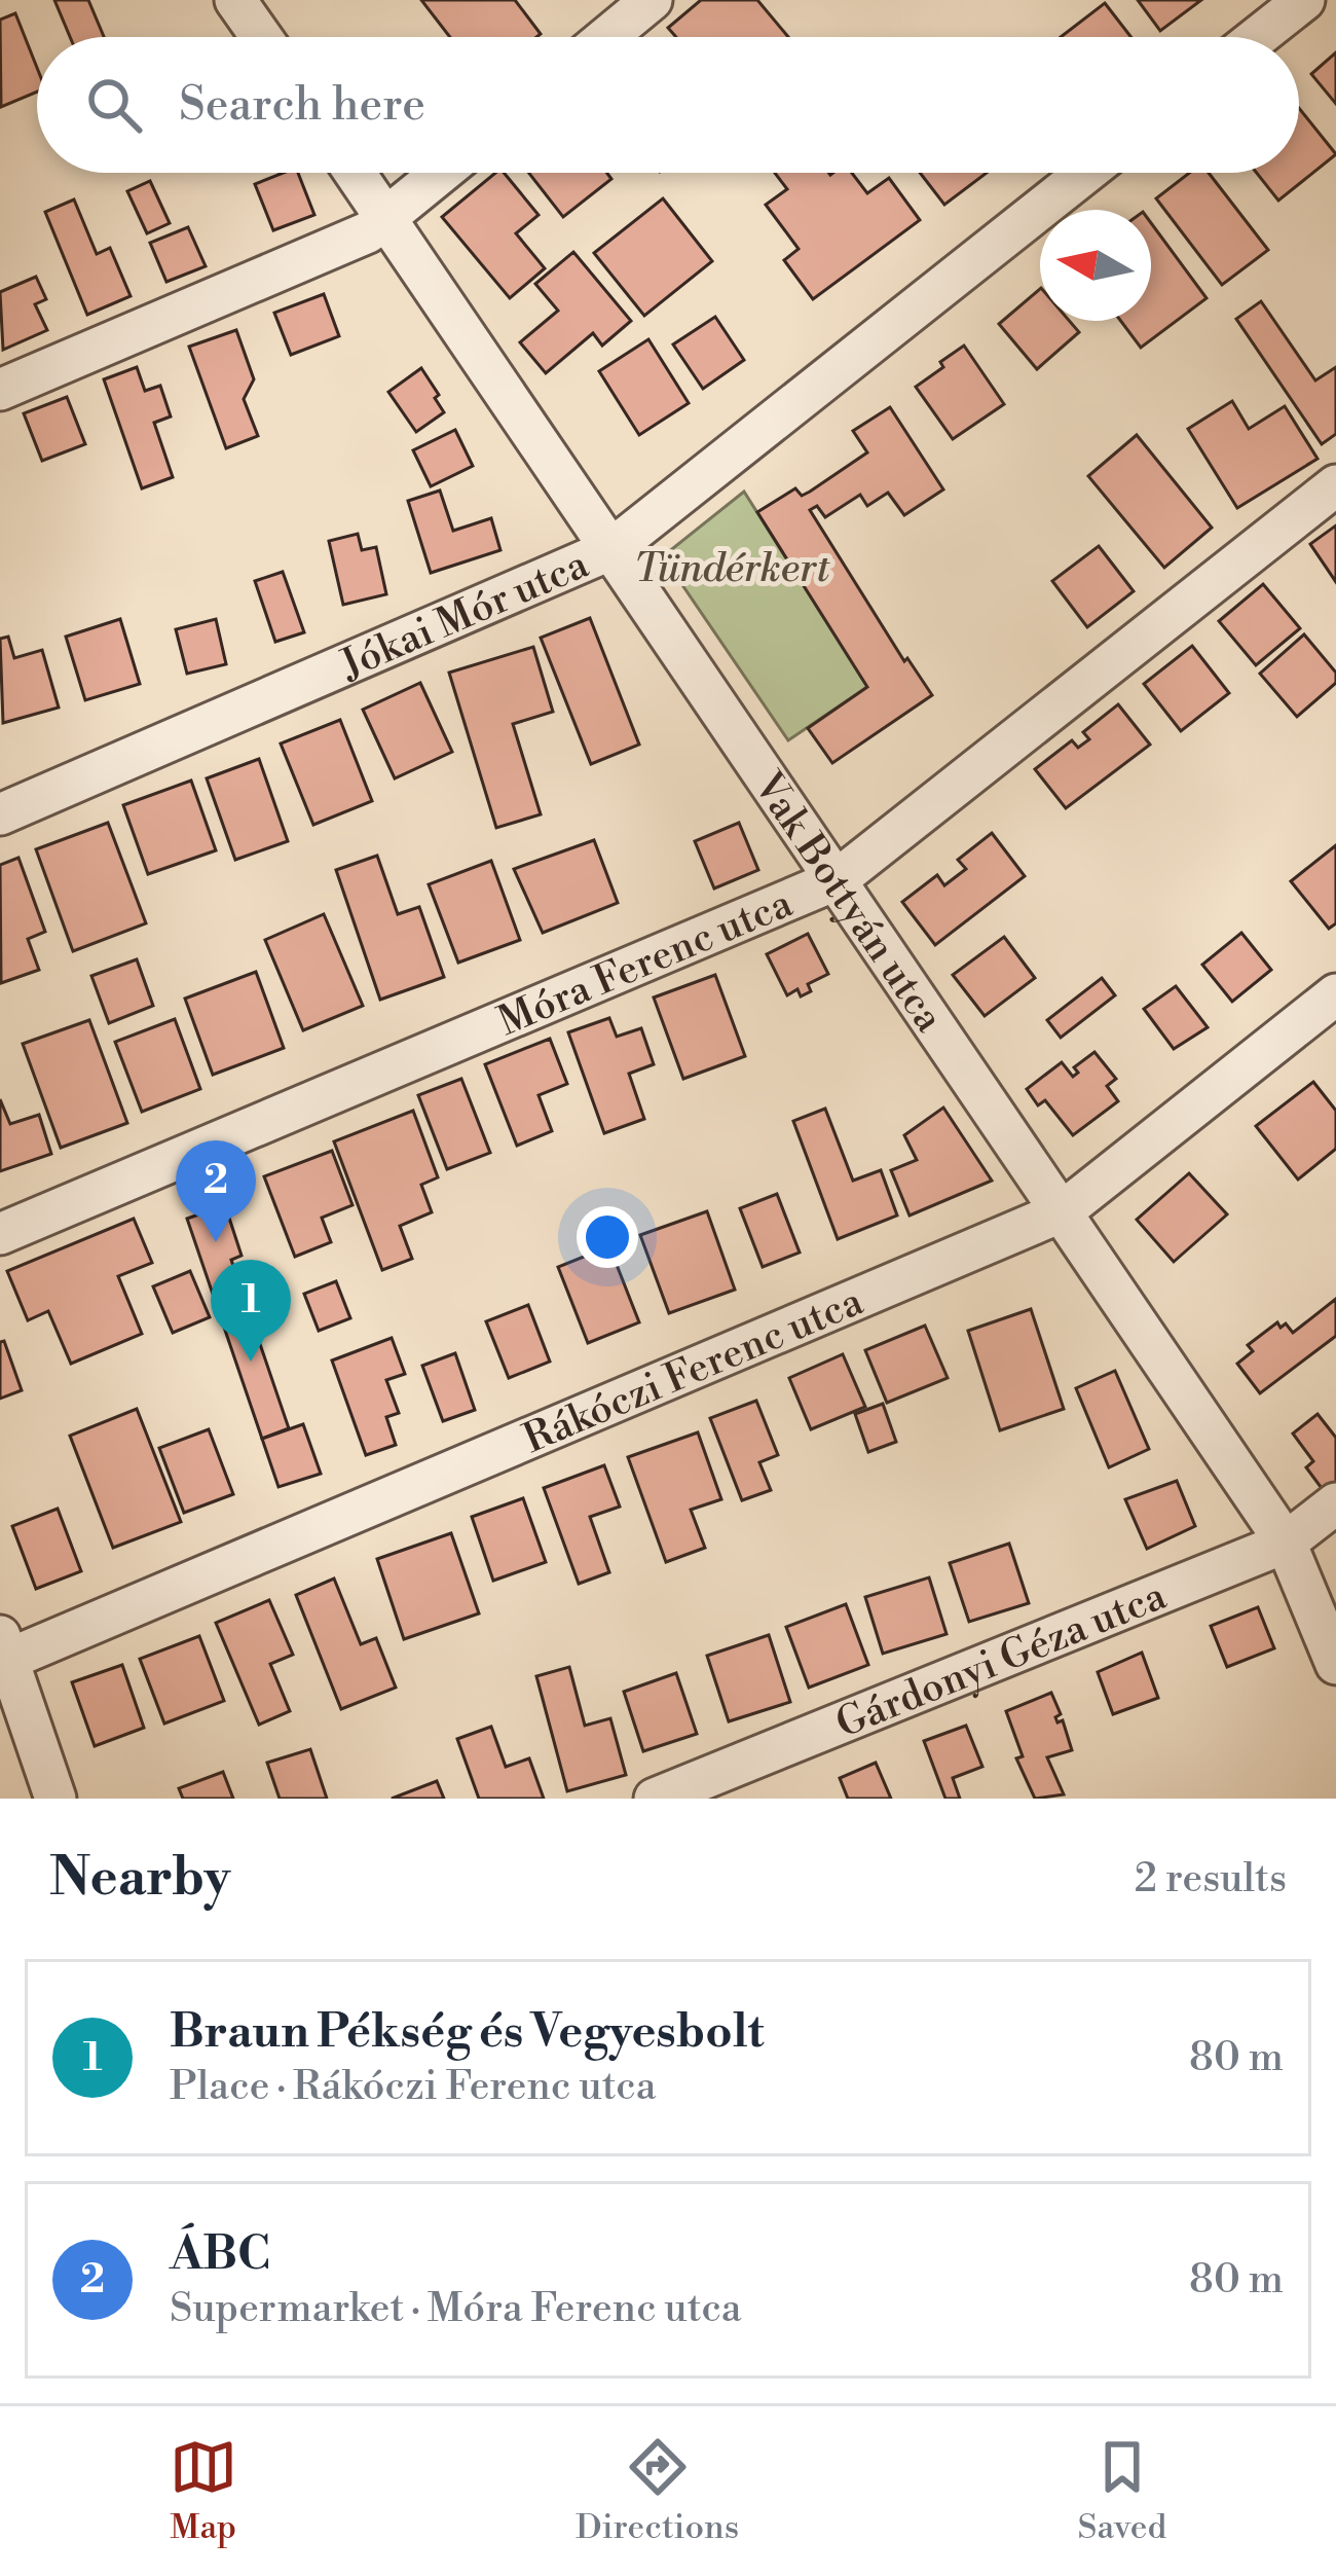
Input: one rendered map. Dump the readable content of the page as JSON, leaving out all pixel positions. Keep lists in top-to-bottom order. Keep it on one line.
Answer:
{"streets":{"street":["Jókai Mór utca","Vak Bottyán utca","Móra Ferenc utca","Rákóczi Ferenc utca","Gárdonyi Géza utca"]},"crossings":[["Jókai Mór utca","Vak Bottyán utca"],["Vak Bottyán utca","Móra Ferenc utca"],["Vak Bottyán utca","Rákóczi Ferenc utca"],["Vak Bottyán utca","Gárdonyi Géza utca"]],"parks":["Tündérkert"],"north":"left","page":{"search":"Search here","pins":["2","1"],"heading":["Nearby","2 results"],"list":[{"mark":"1","name":"Braun Pékség és Vegyesbolt","note":"Place · Rákóczi Ferenc utca","value":"80 m"},{"mark":"2","name":"ÁBC","note":"Supermarket · Móra Ferenc utca","value":"80 m"}],"nav":["Map","Directions","Saved"]}}
